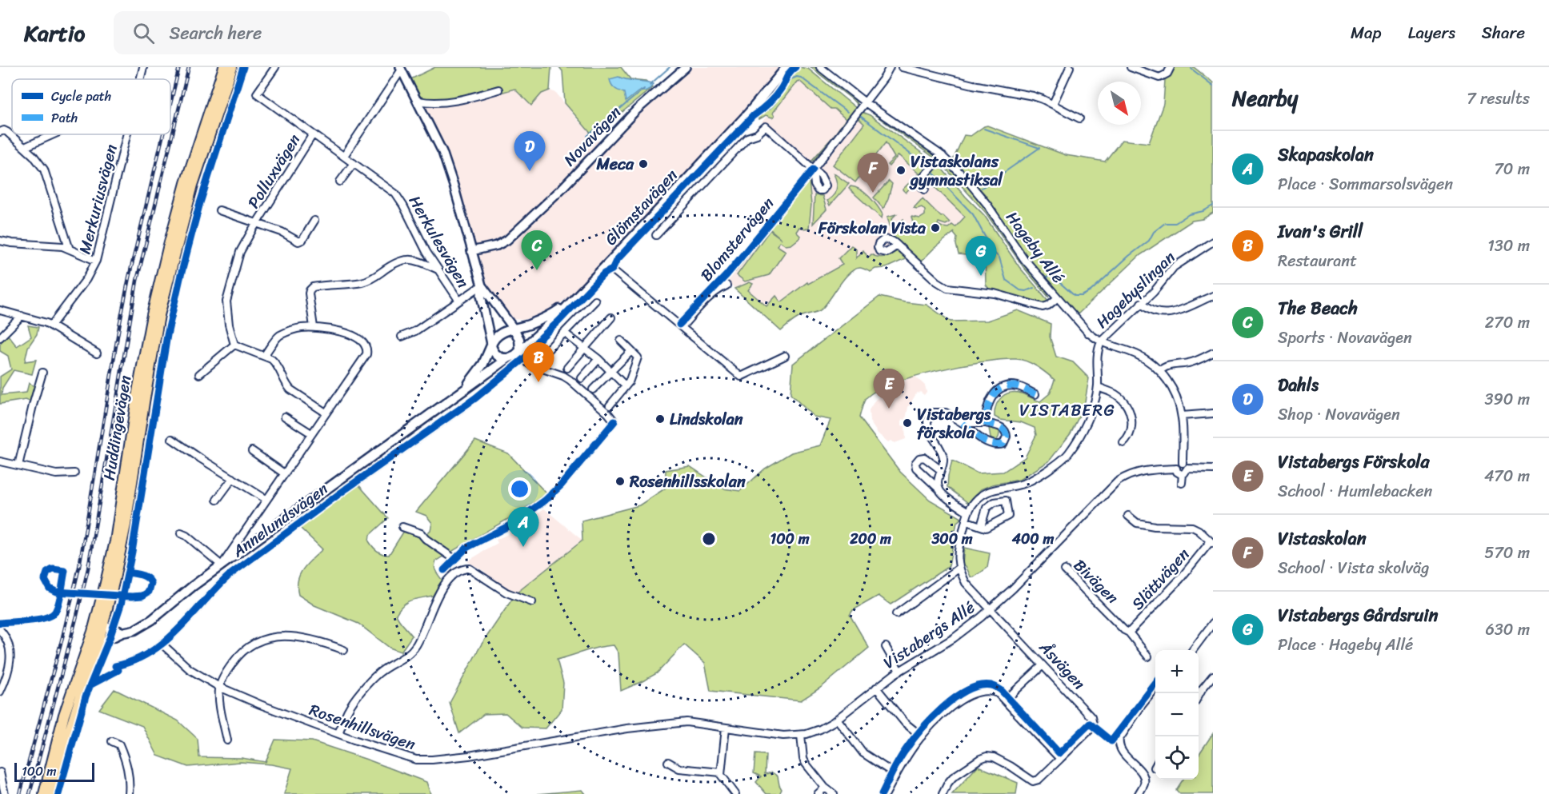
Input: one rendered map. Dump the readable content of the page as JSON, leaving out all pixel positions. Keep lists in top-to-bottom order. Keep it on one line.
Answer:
{"streets":{"main road":["Glömstavägen","Huddingevägen"],"street":["Novavägen","Polluxvägen","Merkuriusvägen","Blomstervägen","Herkulesvägen","Hageby Allé","Hagebyslingan","Annelundsvägen","Slättvägen","Bivägen","Vistabergs Allé","Åsvägen","Rosenhillsvägen"]},"crossings":[["Polluxvägen","Herkulesvägen"],["Glömstavägen","Huddingevägen"],["Glömstavägen","Annelundsvägen"],["Hageby Allé","Hagebyslingan"],["Hageby Allé","Vistabergs Allé"],["Annelundsvägen","Rosenhillsvägen"],["Slättvägen","Bivägen"],["Vistabergs Allé","Åsvägen"],["Vistabergs Allé","Rosenhillsvägen"]],"districts":["VISTABERG"],"places":["Meca","Vistaskolans gymnastiksal","Förskolan Vista","Lindskolan","Vistabergs förskola","Rosenhillsskolan"],"legend":["Cycle path","Path"],"scale_bar":"100 m","north":"bottom right","page":{"header":"Kartio","search":"Search here","nav":["Map","Layers","Share"],"heading":["Nearby","7 results"],"list":[{"mark":"A","name":"Skapaskolan","note":"Place · Sommarsolsvägen","value":"70 m"},{"mark":"B","name":"Ivan's Grill","note":"Restaurant","value":"130 m"},{"mark":"C","name":"The Beach","note":"Sports · Novavägen","value":"270 m"},{"mark":"D","name":"Dahls","note":"Shop · Novavägen","value":"390 m"},{"mark":"E","name":"Vistabergs Förskola","note":"School · Humlebacken","value":"470 m"},{"mark":"F","name":"Vistaskolan","note":"School · Vista skolväg","value":"570 m"},{"mark":"G","name":"Vistabergs Gårdsruin","note":"Place · Hageby Allé","value":"630 m"}],"pins":["D","F","C","G","B","E","A"],"map_buttons":["+","−"],"scale":"100 m"},"rings":["100 m","200 m","300 m","400 m"]}
